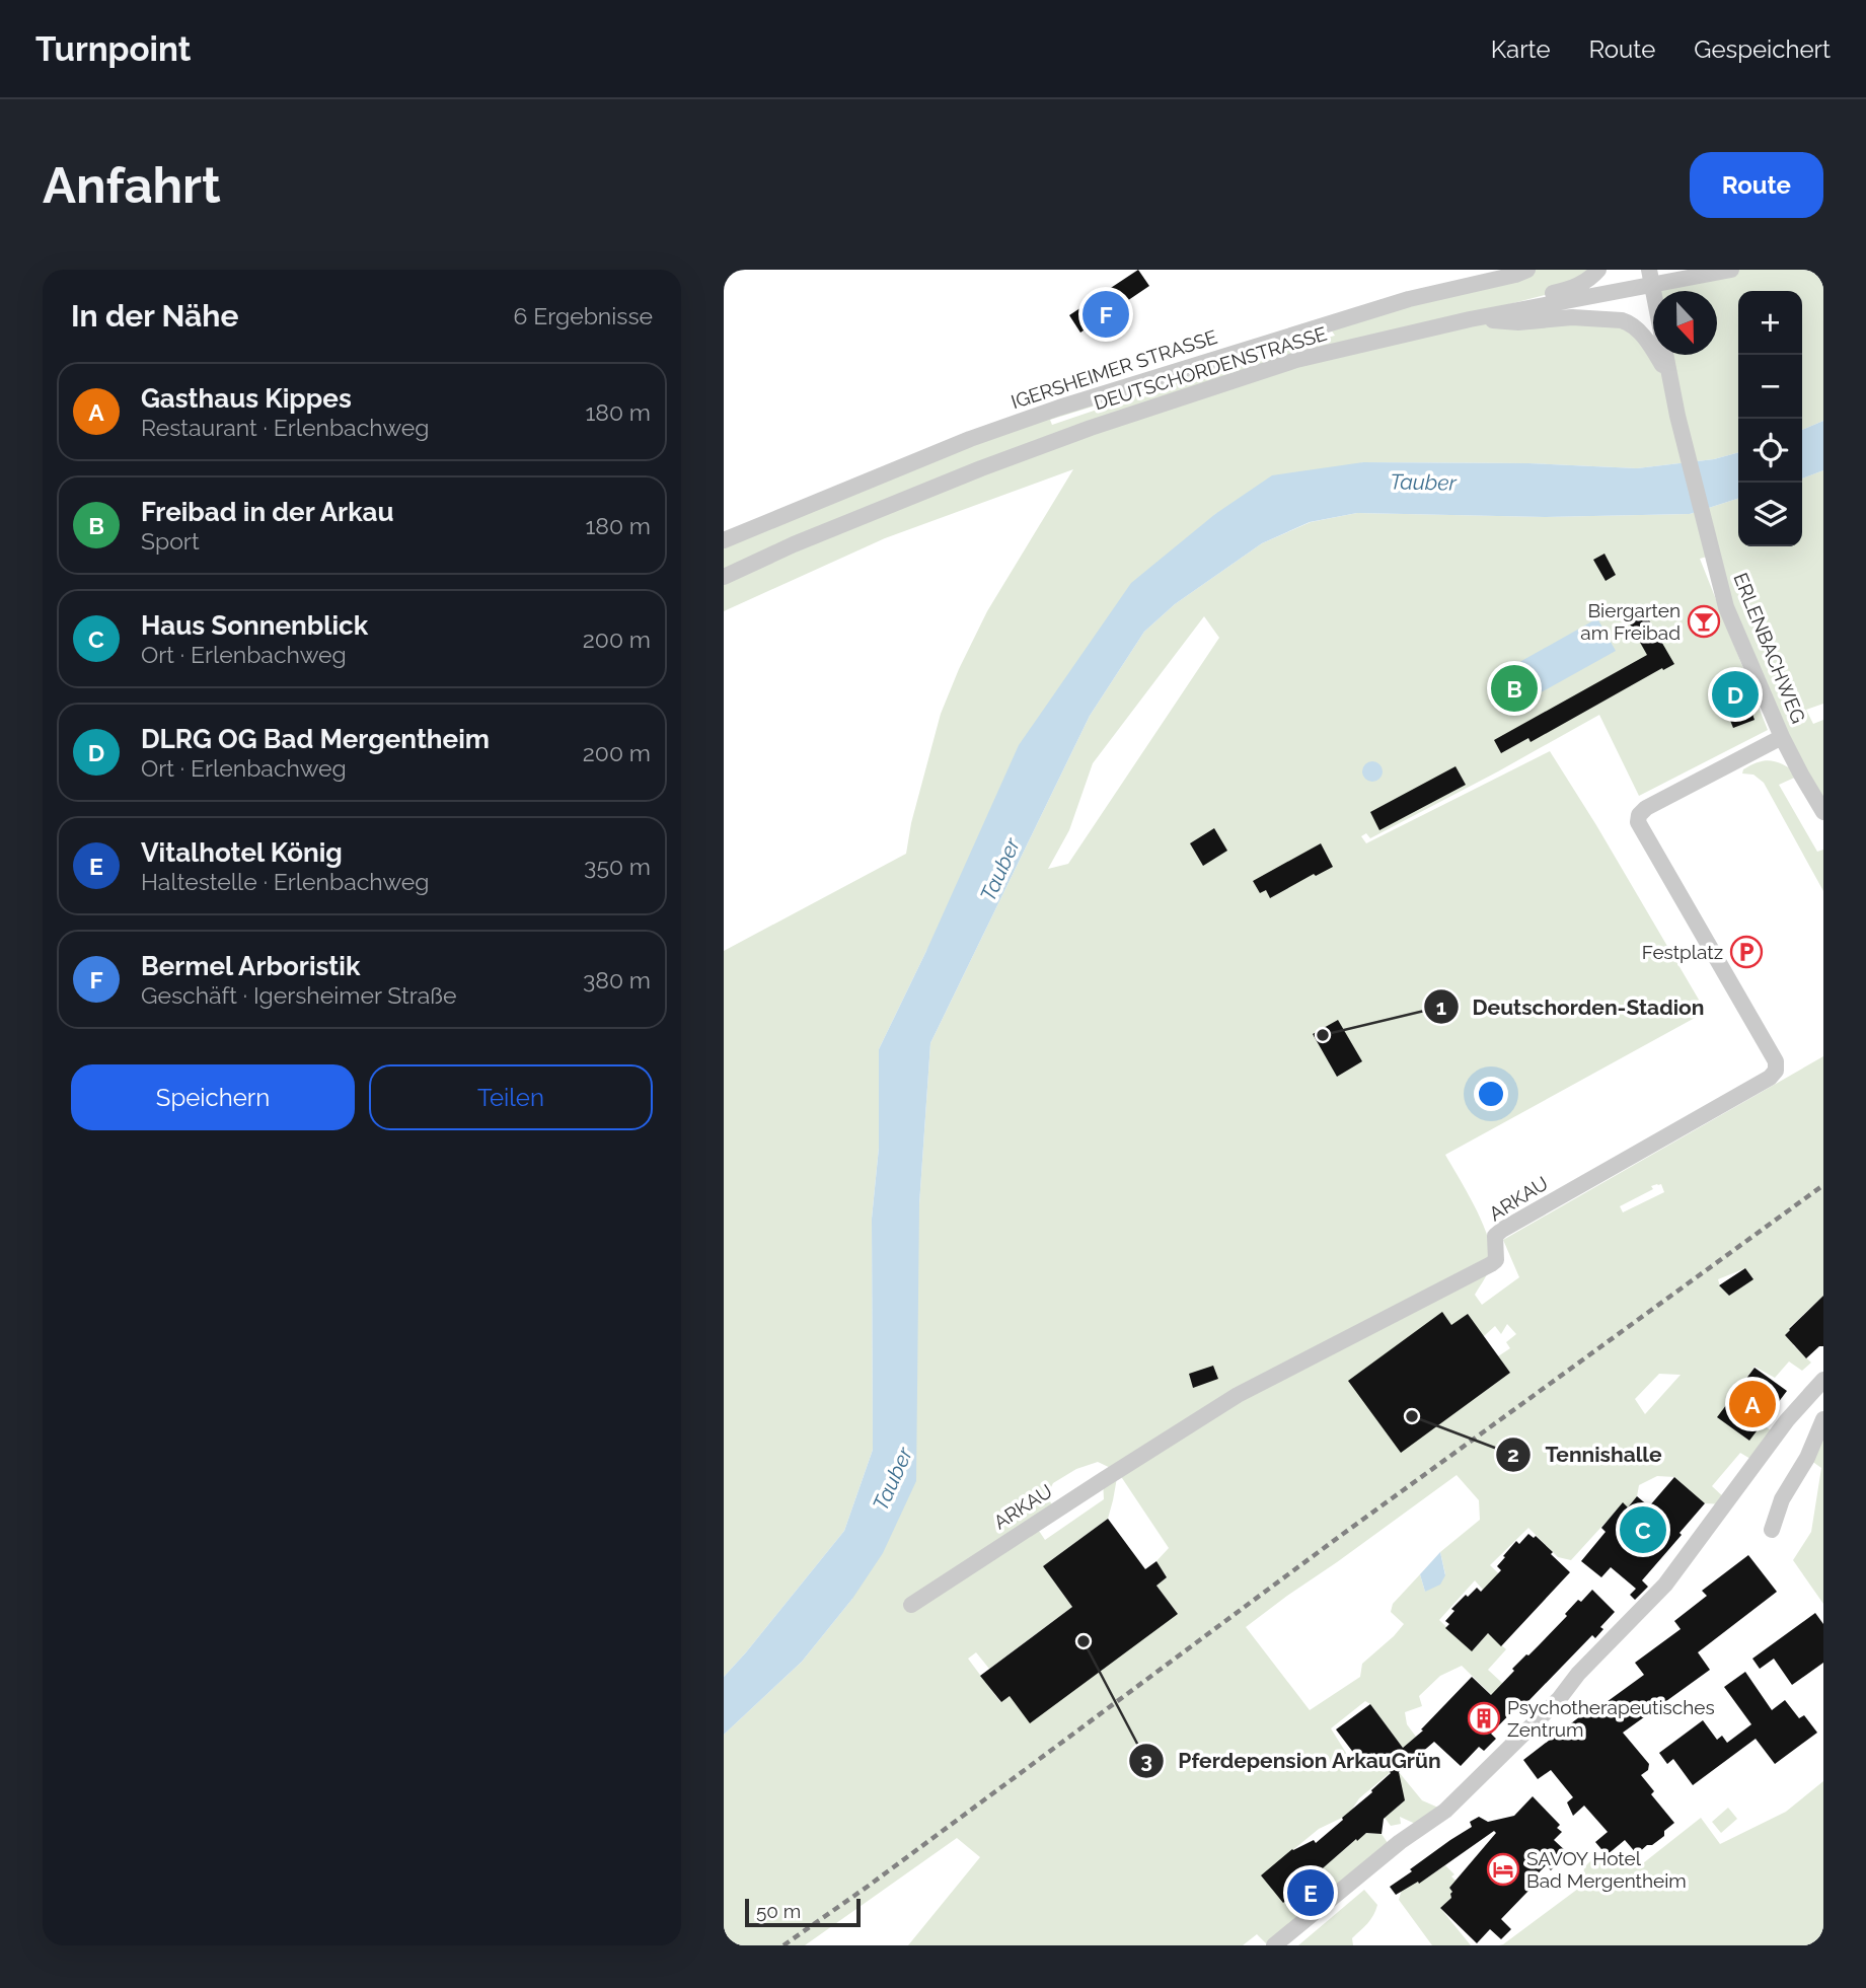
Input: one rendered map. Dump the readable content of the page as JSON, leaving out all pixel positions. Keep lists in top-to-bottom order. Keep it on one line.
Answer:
{"streets":{"street":["DEUTSCHORDENSTRASSE","IGERSHEIMER STRASSE","ERLENBACHWEG","ARKAU"]},"crossings":[["DEUTSCHORDENSTRASSE","ERLENBACHWEG"],["ERLENBACHWEG","ARKAU"]],"water":["Tauber"],"places":{"bar":["Biergarten am Freibad"],"parking":["Festplatz"],"other":["Deutschorden-Stadion","Tennishalle","Pferdepension ArkauGrün"],"building":["Psychotherapeutisches Zentrum"],"hotel":["SAVOY Hotel Bad Mergentheim"]},"scale_bar":"50 m","north":"bottom","page":{"header":"Turnpoint","nav":["Karte","Route","Gespeichert"],"buttons":["Route",["Speichern","Teilen"]],"title":"Anfahrt","heading":["In der Nähe","6 Ergebnisse"],"pins":["F","B","D","A","C","E"],"map_buttons":["+","−"],"list":[{"mark":"A","name":"Gasthaus Kippes","note":"Restaurant · Erlenbachweg","value":"180 m"},{"mark":"B","name":"Freibad in der Arkau","note":"Sport","value":"180 m"},{"mark":"C","name":"Haus Sonnenblick","note":"Ort · Erlenbachweg","value":"200 m"},{"mark":"D","name":"DLRG OG Bad Mergentheim","note":"Ort · Erlenbachweg","value":"200 m"},{"mark":"E","name":"Vitalhotel König","note":"Haltestelle · Erlenbachweg","value":"350 m"},{"mark":"F","name":"Bermel Arboristik","note":"Geschäft · Igersheimer Straße","value":"380 m"}],"scale":"50 m"}}
